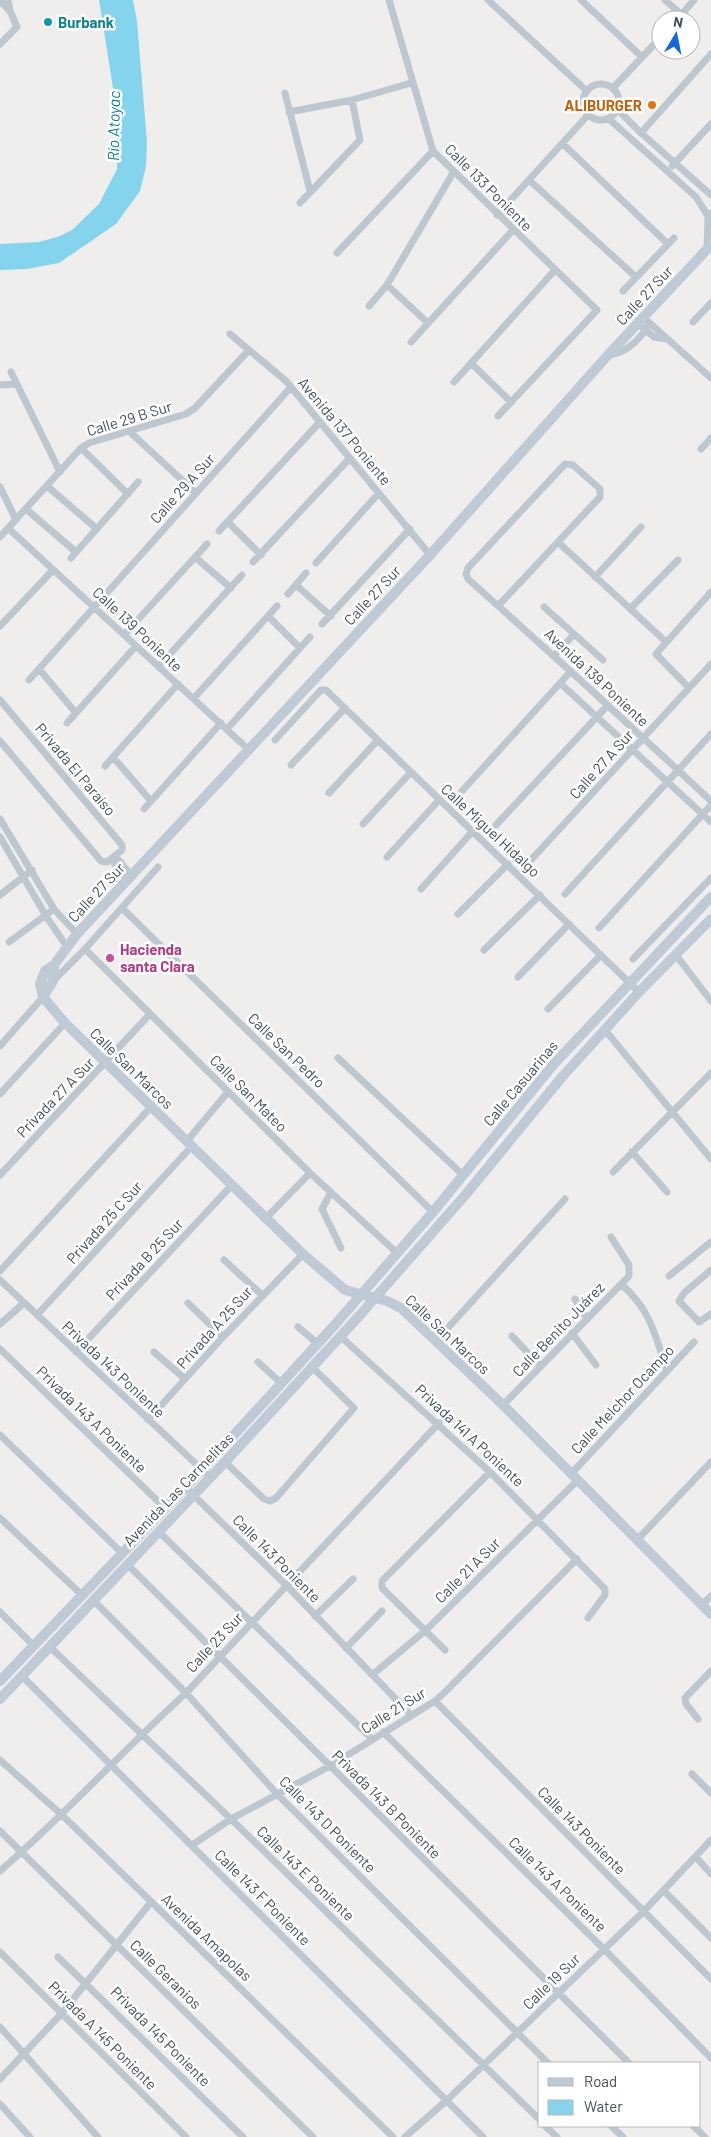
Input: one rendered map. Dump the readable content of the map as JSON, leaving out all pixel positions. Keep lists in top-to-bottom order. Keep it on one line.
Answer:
{"streets":{"street":["Calle 133 Poniente","Calle 27 Sur","Calle 29 B Sur","Avenida 137 Poniente","Calle 29 A Sur","Calle 139 Poniente","Avenida 139 Poniente","Calle 27 A Sur","Privada El Paraíso","Calle Miguel Hidalgo","Calle San Pedro","Calle San Marcos","Calle Casuarinas","Calle San Mateo","Privada 27 A Sur","Privada 25 C Sur","Privada B 25 Sur","Privada A 25 Sur","Calle Benito Juárez","Privada 143 Poniente","Calle Melchor Ocampo","Privada 143 A Poniente","Privada 141 A Poniente","Avenida Las Carmelitas","Calle 143 Poniente","Calle 21 A Sur","Calle 23 Sur","Calle 21 Sur","Privada 143 B Poniente","Calle 143 D Poniente","Calle 143 E Poniente","Calle 143 A Poniente","Calle 143 F Poniente","Avenida Amapolas","Calle Geranios","Calle 19 Sur","Privada A 145 Poniente","Privada 145 Poniente"]},"crossings":[["Calle 27 Sur","Avenida 137 Poniente"],["Calle 27 Sur","Calle 139 Poniente"],["Calle 27 Sur","Calle San Marcos"],["Calle 29 B Sur","Avenida 137 Poniente"],["Calle 29 B Sur","Calle 139 Poniente"],["Avenida 137 Poniente","Calle 29 A Sur"],["Calle 29 A Sur","Calle 139 Poniente"],["Avenida 139 Poniente","Calle 27 A Sur"],["Calle Miguel Hidalgo","Calle Casuarinas"],["Calle San Pedro","Calle Casuarinas"],["Calle San Marcos","Calle Casuarinas"],["Calle San Marcos","Privada 27 A Sur"],["Calle San Marcos","Privada 25 C Sur"],["Calle San Marcos","Privada B 25 Sur"],["Calle San Marcos","Privada A 25 Sur"],["Calle San Marcos","Calle Benito Juárez"],["Calle San Marcos","Calle Melchor Ocampo"],["Calle San Marcos","Avenida Las Carmelitas"],["Calle San Marcos","Calle 21 A Sur"],["Calle Casuarinas","Calle San Mateo"],["Calle Casuarinas","Avenida Las Carmelitas"],["Calle San Mateo","Privada 27 A Sur"],["Calle San Mateo","Privada 25 C Sur"],["Privada 25 C Sur","Privada 143 Poniente"],["Privada B 25 Sur","Privada 143 Poniente"],["Privada A 25 Sur","Privada 143 Poniente"],["Privada 143 Poniente","Avenida Las Carmelitas"],["Calle Melchor Ocampo","Calle 21 A Sur"],["Privada 143 A Poniente","Avenida Las Carmelitas"],["Privada 141 A Poniente","Avenida Las Carmelitas"],["Privada 141 A Poniente","Calle 21 A Sur"],["Privada 141 A Poniente","Calle 23 Sur"],["Privada 141 A Poniente","Calle 21 Sur"],["Avenida Las Carmelitas","Calle 143 Poniente"],["Avenida Las Carmelitas","Privada 143 B Poniente"],["Avenida Las Carmelitas","Calle 143 D Poniente"],["Avenida Las Carmelitas","Calle 143 E Poniente"],["Avenida Las Carmelitas","Calle 143 F Poniente"],["Calle 143 Poniente","Calle 21 A Sur"],["Calle 143 Poniente","Calle 23 Sur"],["Calle 143 Poniente","Calle 21 Sur"],["Calle 143 Poniente","Calle 19 Sur"],["Calle 23 Sur","Privada 143 B Poniente"],["Calle 23 Sur","Calle 143 D Poniente"],["Calle 23 Sur","Calle 143 E Poniente"],["Calle 23 Sur","Calle 143 F Poniente"],["Calle 23 Sur","Avenida Amapolas"],["Calle 23 Sur","Calle Geranios"],["Calle 21 Sur","Privada 143 B Poniente"],["Calle 21 Sur","Calle 143 D Poniente"],["Calle 21 Sur","Calle 143 E Poniente"],["Calle 21 Sur","Calle 143 A Poniente"],["Calle 21 Sur","Calle 143 F Poniente"],["Privada 143 B Poniente","Calle 19 Sur"],["Calle 143 D Poniente","Calle 19 Sur"],["Calle 143 E Poniente","Calle 19 Sur"],["Calle 143 A Poniente","Calle 19 Sur"],["Calle 143 F Poniente","Calle 19 Sur"]],"water":["Río Atoyac"],"places":["Burbank","ALIBURGER","Hacienda santa Clara"],"legend":["Road","Water"],"north":"top"}
